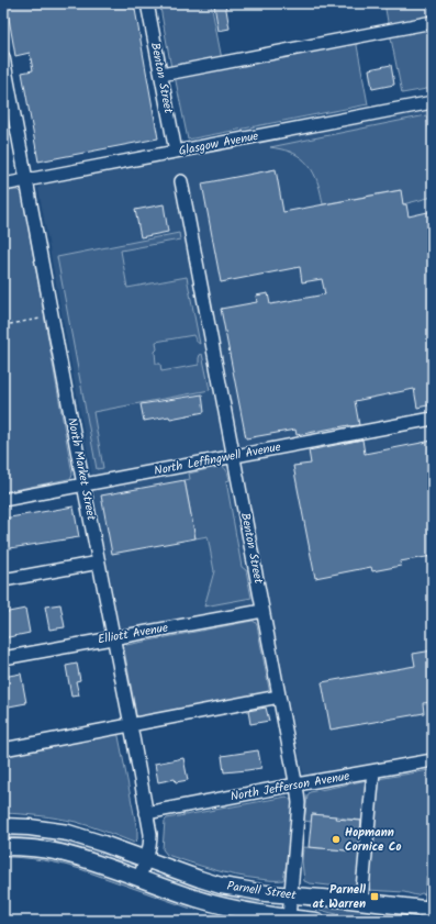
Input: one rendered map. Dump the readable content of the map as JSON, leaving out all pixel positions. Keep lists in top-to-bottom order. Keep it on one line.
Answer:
{"streets":{"main road":["Parnell Street"],"street":["Benton Street","Glasgow Avenue","North Leffingwell Avenue","North Market Street","Elliott Avenue","North Jefferson Avenue"]},"crossings":[["Benton Street","Glasgow Avenue"],["Benton Street","North Leffingwell Avenue"],["Benton Street","Elliott Avenue"],["Benton Street","North Jefferson Avenue"],["Benton Street","Parnell Street"],["Glasgow Avenue","North Market Street"],["North Leffingwell Avenue","North Market Street"],["North Market Street","Elliott Avenue"],["North Market Street","North Jefferson Avenue"],["North Market Street","Parnell Street"]],"places":{"other":["Hopmann Cornice Co"],"transit":["Parnell at Warren"]}}
